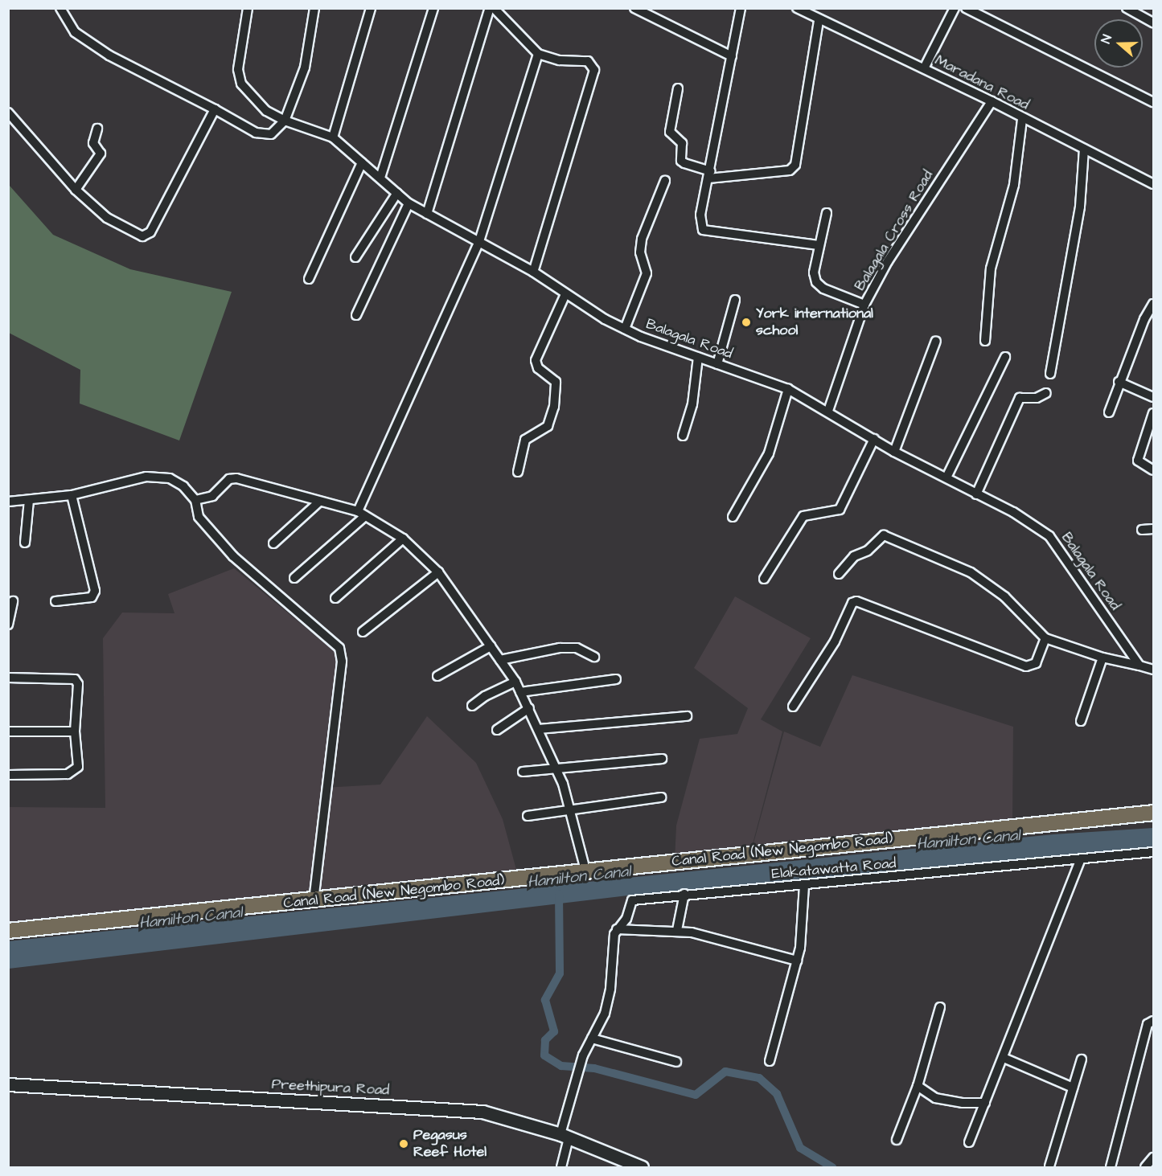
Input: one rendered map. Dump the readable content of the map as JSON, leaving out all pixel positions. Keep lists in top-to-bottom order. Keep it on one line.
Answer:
{"streets":{"main road":["Canal Road (New Negombo Road)"],"street":["Maradana Road","Balagala Cross Road","Balagala Road","Elakatawatta Road","Preethipura Road"]},"crossings":[["Maradana Road","Balagala Cross Road"],["Balagala Cross Road","Balagala Road"]],"water":["Hamilton Canal"],"places":["York international school","Pegasus Reef Hotel"],"north":"left"}
